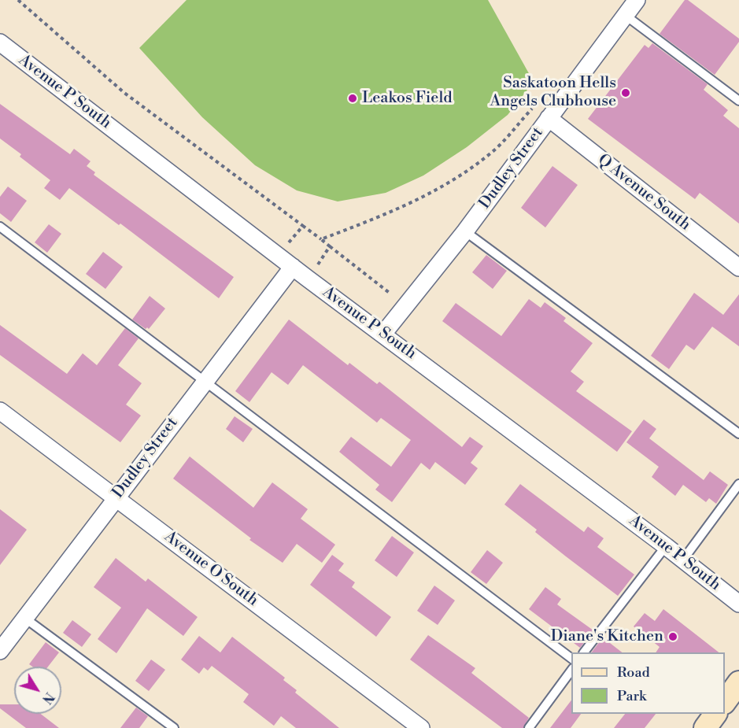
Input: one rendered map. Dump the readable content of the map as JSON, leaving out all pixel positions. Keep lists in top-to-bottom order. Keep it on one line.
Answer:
{"streets":{"street":["Avenue P South","Dudley Street","Q Avenue South","Avenue O South"]},"crossings":[["Avenue P South","Dudley Street"],["Dudley Street","Q Avenue South"],["Dudley Street","Avenue O South"]],"places":["Saskatoon Hells Angels Clubhouse","Leakos Field","Diane's Kitchen"],"legend":["Road","Park"],"north":"bottom right"}
